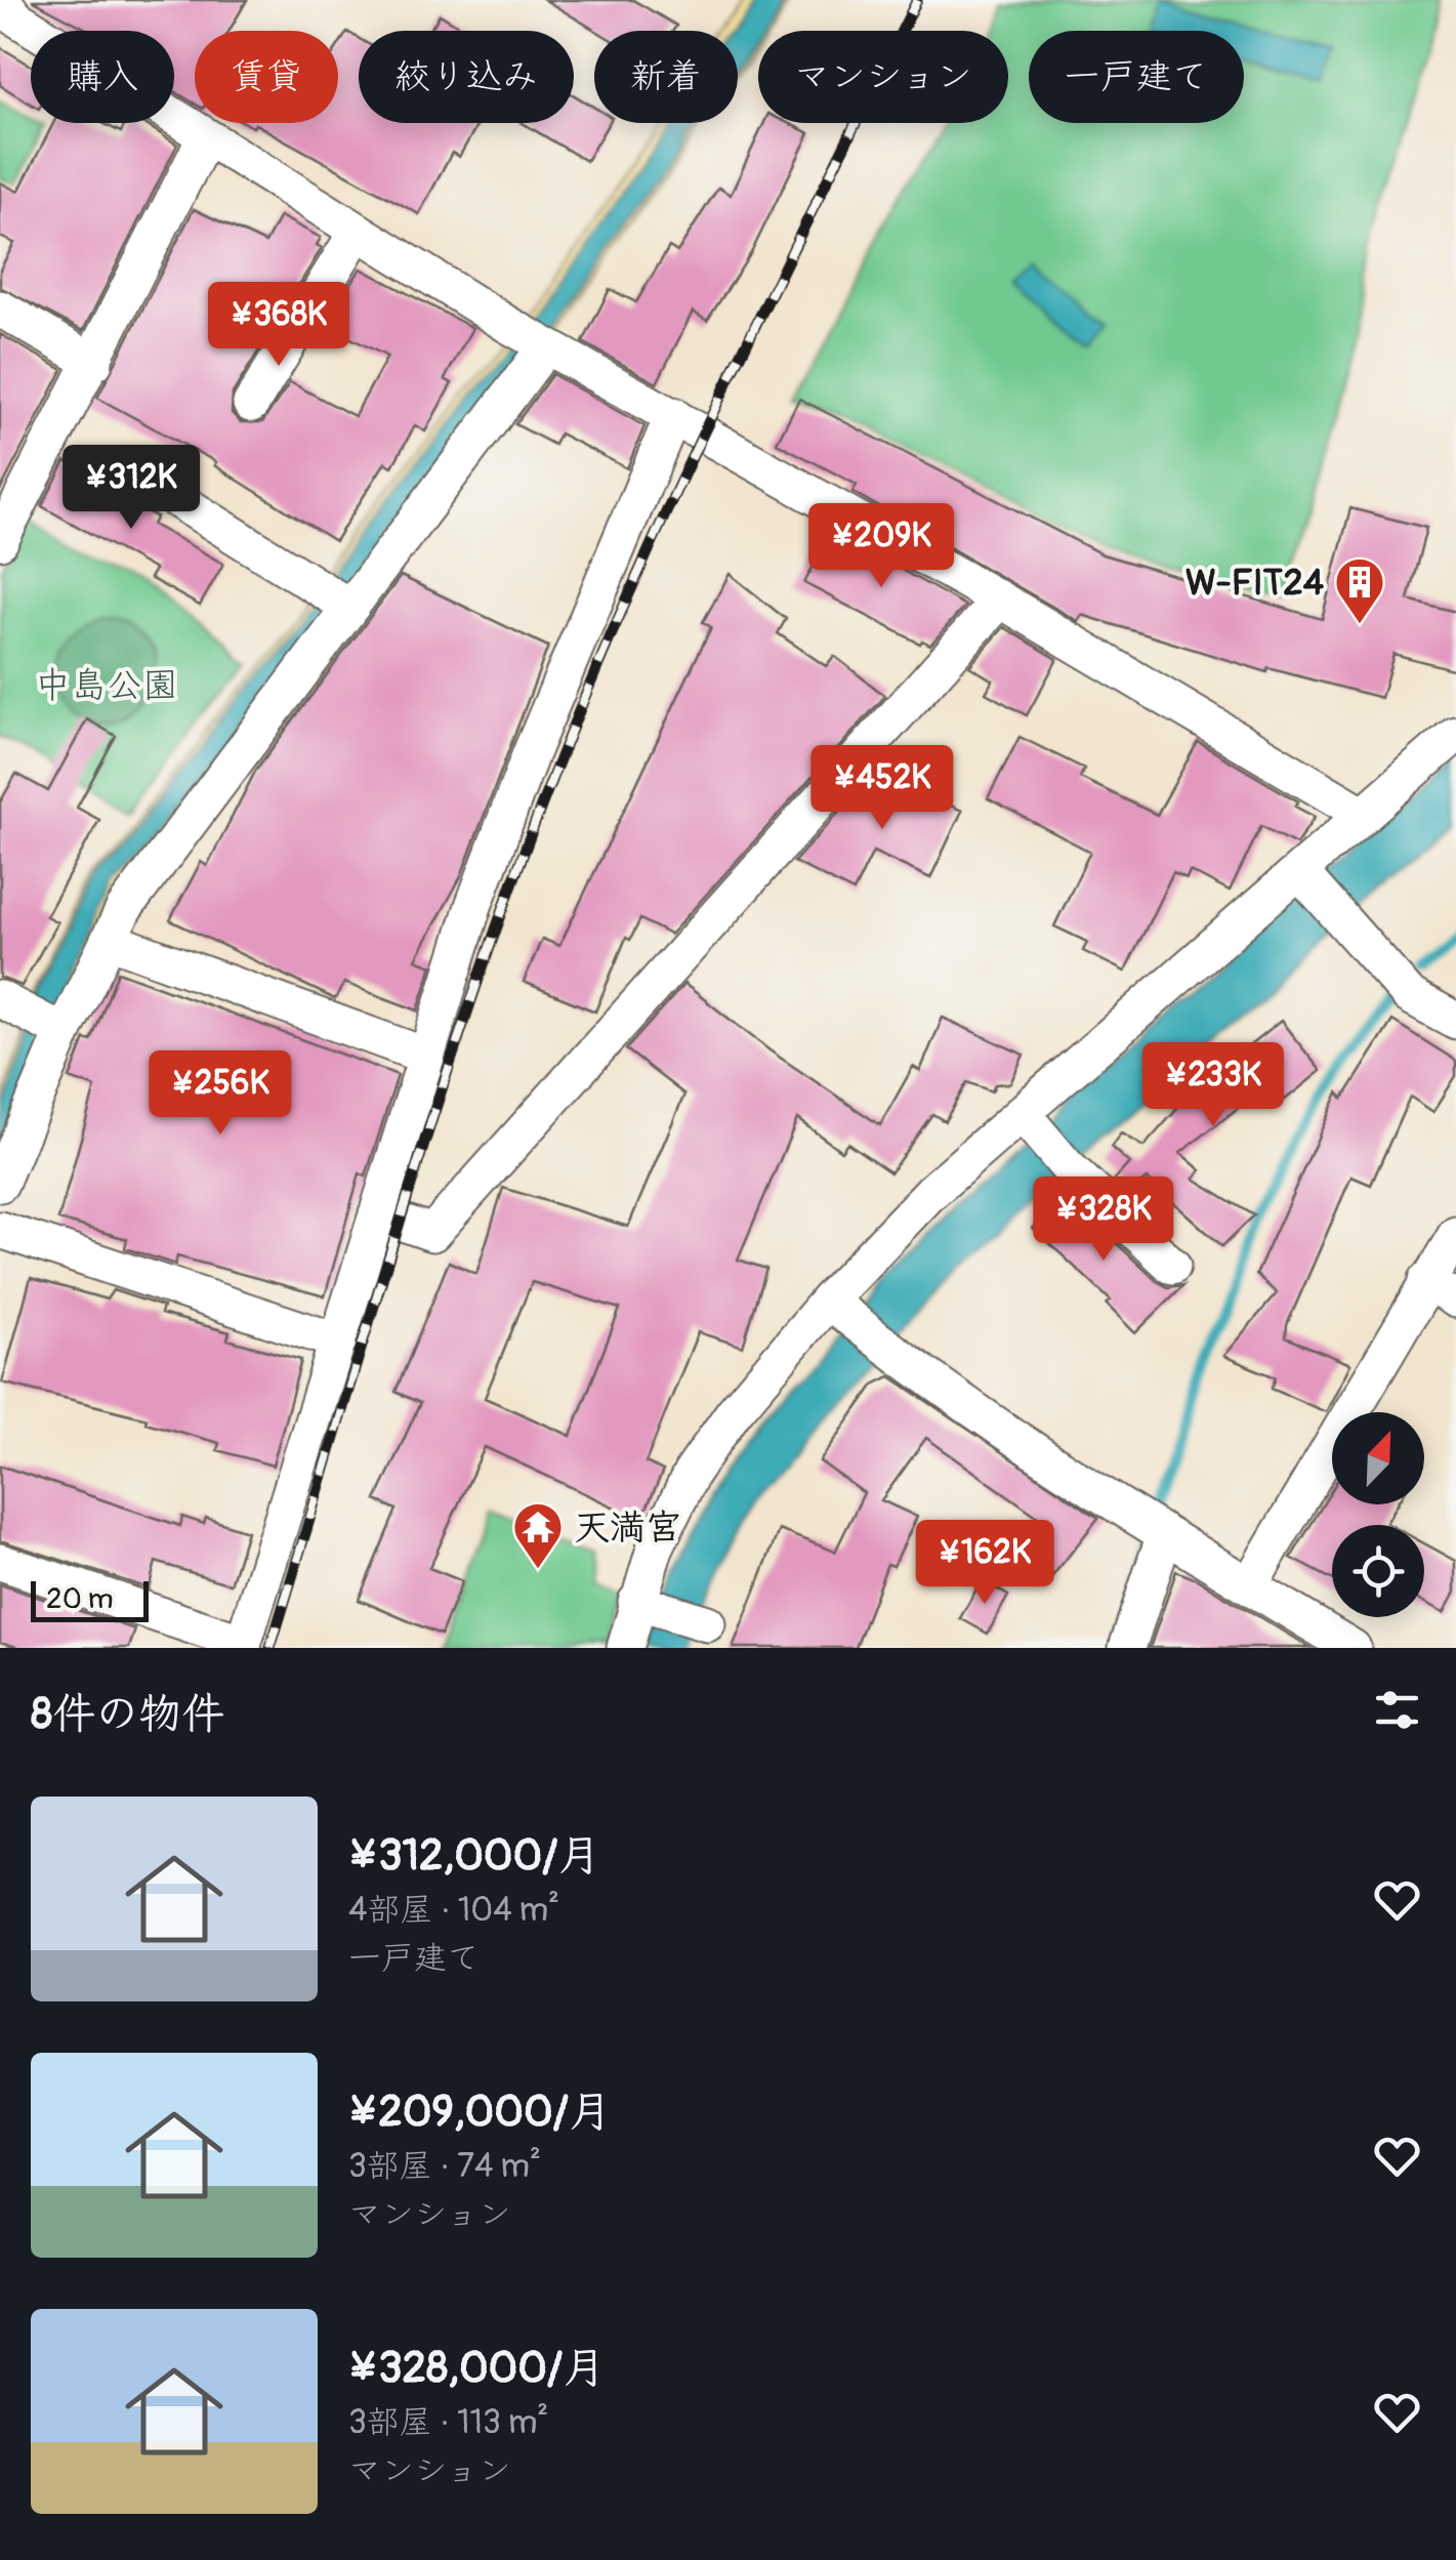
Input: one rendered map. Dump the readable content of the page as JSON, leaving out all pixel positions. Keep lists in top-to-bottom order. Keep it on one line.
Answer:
{"parks":["中島公園"],"places":{"building":["W-FIT24"],"temple":["天満宮"]},"scale_bar":"20 m","north":"top right","page":{"chip":["購入","賃貸","絞り込み","新着","マンション","一戸建て"],"price":["¥368K","¥312K","¥209K","¥452K","¥233K","¥256K","¥328K","¥162K"],"scale":"20 m","heading":"8件の物件","list":[{"name":"¥312,000/月","note":"4部屋 · 104 m² · 一戸建て"},{"name":"¥209,000/月","note":"3部屋 · 74 m² · マンション"},{"name":"¥328,000/月","note":"3部屋 · 113 m² · マンション"}]}}
